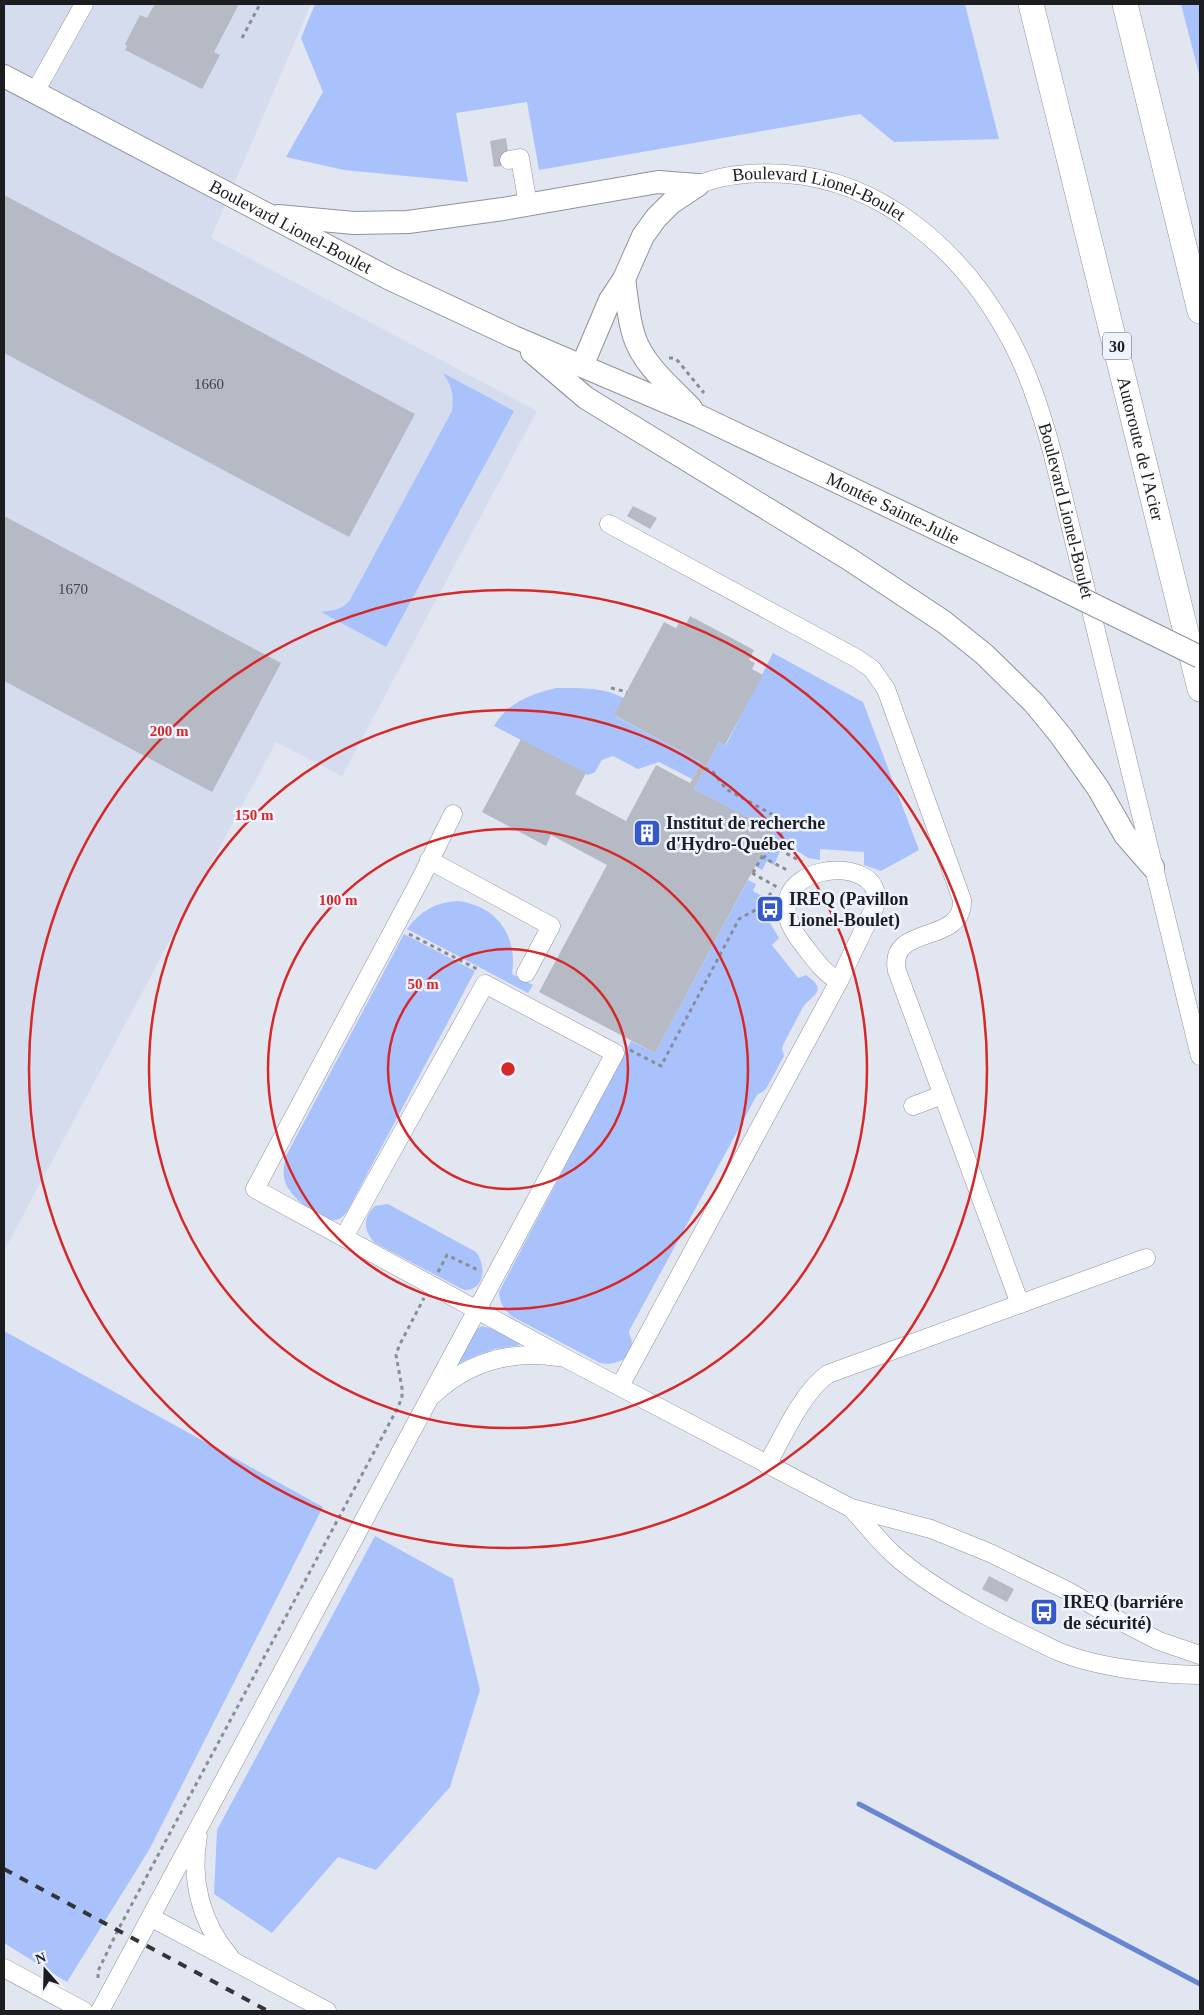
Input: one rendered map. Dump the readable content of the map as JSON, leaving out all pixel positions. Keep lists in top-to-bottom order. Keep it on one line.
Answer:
{"streets":{"highway":["30","Autoroute de l'Acier"],"main road":["Boulevard Lionel-Boulet","Montée Sainte-Julie"]},"crossings":[["Boulevard Lionel-Boulet","Montée Sainte-Julie"]],"places":{"building":["Institut de recherche d'Hydro-Québec"],"bus stop":["IREQ (Pavillon Lionel-Boulet)","IREQ (barriére de sécurité)"]},"house_numbers":["1660","1670"],"north":"top","rings":["200 m","150 m","100 m","50 m"]}
